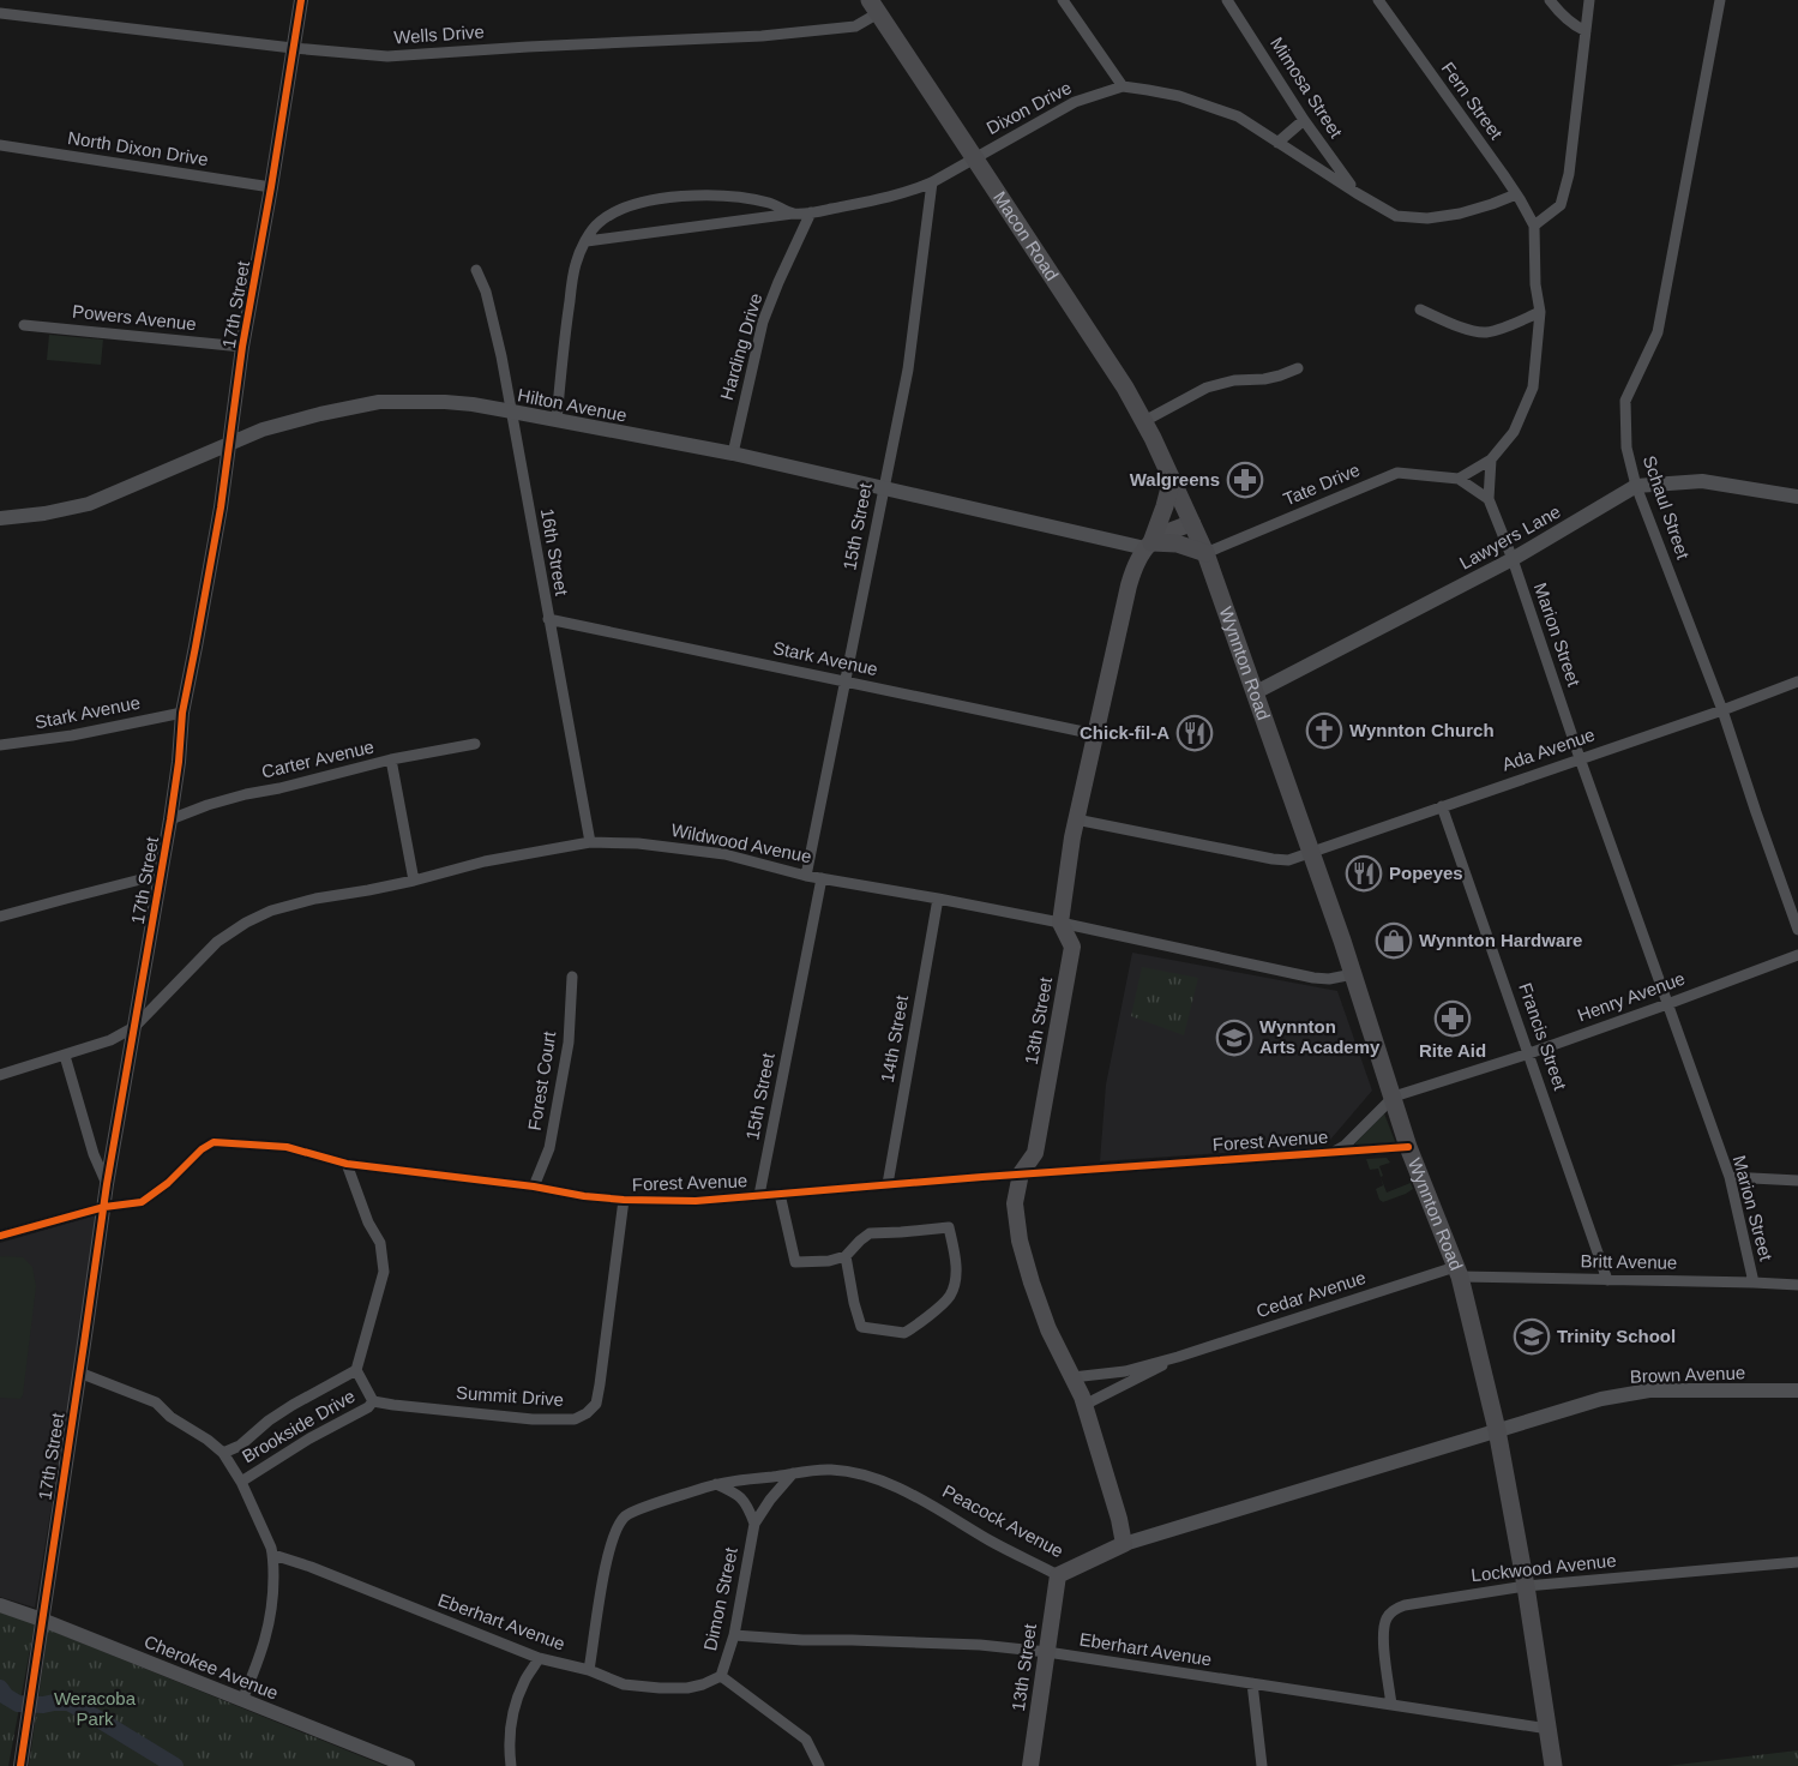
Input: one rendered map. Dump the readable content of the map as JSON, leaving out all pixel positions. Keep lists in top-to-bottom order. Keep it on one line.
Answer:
{"streets":{"main road":["Macon Road","Wynnton Road","13th Street","Peacock Avenue"],"street":["Wells Drive","Mimosa Street","Fern Street","Dixon Drive","North Dixon Drive","17th Street","Powers Avenue","Harding Drive","Hilton Avenue","Tate Drive","Schaul Street","15th Street","Lawyers Lane","16th Street","Marion Street","Stark Avenue","Ada Avenue","Carter Avenue","Wildwood Avenue","Henry Avenue","Francis Street","14th Street","Forest Court","Forest Avenue","Britt Avenue","Cedar Avenue","Brown Avenue","Summit Drive","Brookside Drive","Lockwood Avenue","Dimon Street","Eberhart Avenue","Cherokee Avenue"]},"crossings":[["Wells Drive","Macon Road"],["Wells Drive","17th Street"],["Mimosa Street","Dixon Drive"],["Fern Street","Dixon Drive"],["Dixon Drive","Macon Road"],["Dixon Drive","Harding Drive"],["Dixon Drive","Hilton Avenue"],["Dixon Drive","15th Street"],["North Dixon Drive","17th Street"],["Macon Road","Wynnton Road"],["17th Street","Powers Avenue"],["17th Street","Hilton Avenue"],["17th Street","Stark Avenue"],["17th Street","Carter Avenue"],["17th Street","Wildwood Avenue"],["17th Street","Forest Avenue"],["17th Street","Cherokee Avenue"],["Harding Drive","Hilton Avenue"],["Hilton Avenue","15th Street"],["Hilton Avenue","16th Street"],["Hilton Avenue","13th Street"],["Tate Drive","Marion Street"],["Tate Drive","Wynnton Road"],["Schaul Street","Lawyers Lane"],["Schaul Street","Ada Avenue"],["15th Street","Stark Avenue"],["15th Street","Wildwood Avenue"],["15th Street","Forest Avenue"],["Lawyers Lane","Marion Street"],["Lawyers Lane","Wynnton Road"],["16th Street","Stark Avenue"],["16th Street","Wildwood Avenue"],["Marion Street","Ada Avenue"],["Marion Street","Henry Avenue"],["Marion Street","Britt Avenue"],["Stark Avenue","13th Street"],["Wynnton Road","Ada Avenue"],["Wynnton Road","Wildwood Avenue"],["Wynnton Road","Henry Avenue"],["Wynnton Road","Forest Avenue"],["Wynnton Road","Britt Avenue"],["Wynnton Road","Cedar Avenue"],["Wynnton Road","Brown Avenue"],["Wynnton Road","Peacock Avenue"],["Wynnton Road","Lockwood Avenue"],["Wynnton Road","Eberhart Avenue"],["Ada Avenue","Francis Street"],["Wildwood Avenue","13th Street"],["Wildwood Avenue","14th Street"],["Henry Avenue","Francis Street"],["Henry Avenue","Forest Avenue"],["13th Street","Forest Avenue"],["13th Street","Peacock Avenue"],["13th Street","Eberhart Avenue"],["Francis Street","Britt Avenue"],["14th Street","Forest Avenue"],["Forest Court","Forest Avenue"],["Forest Avenue","Summit Drive"],["Forest Avenue","Brookside Drive"],["Britt Avenue","Cedar Avenue"],["Brown Avenue","Peacock Avenue"],["Summit Drive","Brookside Drive"],["Peacock Avenue","Dimon Street"],["Peacock Avenue","Eberhart Avenue"],["Lockwood Avenue","Eberhart Avenue"],["Dimon Street","Eberhart Avenue"]],"parks":["Weracoba Park"],"places":{"pharmacy":["Walgreens","Rite Aid"],"church":["Wynnton Church"],"restaurant":["Chick-fil-A","Popeyes"],"shop":["Wynnton Hardware"],"school or university":["Wynnton Arts Academy","Trinity School"]}}
